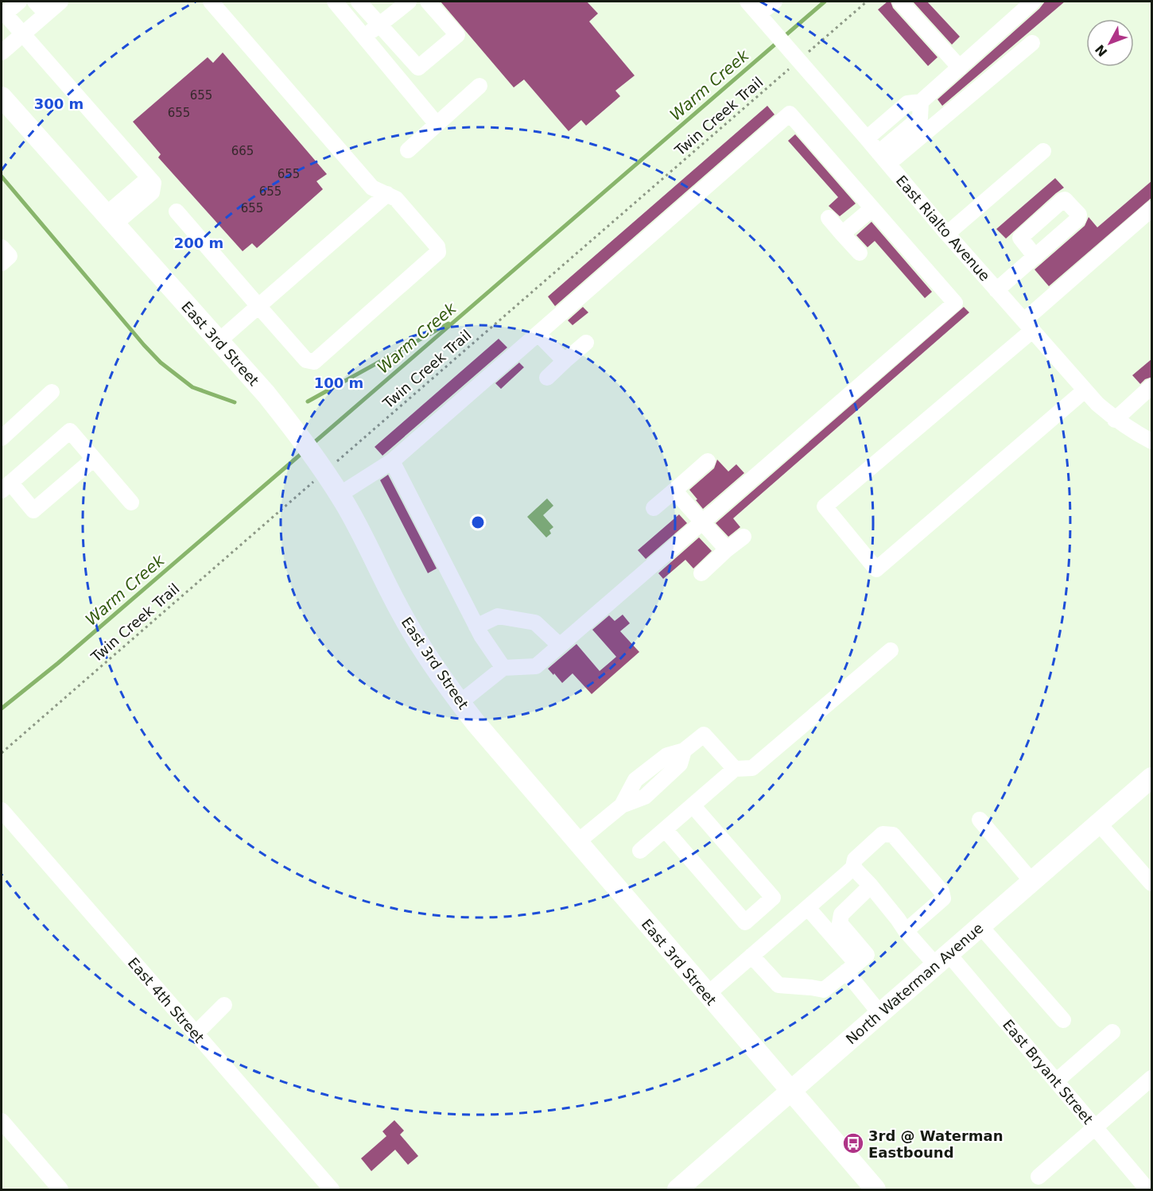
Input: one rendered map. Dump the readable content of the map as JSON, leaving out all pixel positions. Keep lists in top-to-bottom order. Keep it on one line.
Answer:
{"streets":{"main road":["East 3rd Street","North Waterman Avenue"],"street":["East Rialto Avenue","East 4th Street","East Bryant Street"],"path":["Twin Creek Trail"]},"crossings":[["Twin Creek Trail","East Rialto Avenue"],["Twin Creek Trail","East 3rd Street"],["East 3rd Street","North Waterman Avenue"],["North Waterman Avenue","East Bryant Street"]],"water":["Warm Creek"],"places":{"bus stop":["3rd @ Waterman Eastbound"]},"house_numbers":["655","655","665","655","655","655"],"north":"bottom left","rings":["300 m","200 m","100 m"]}
